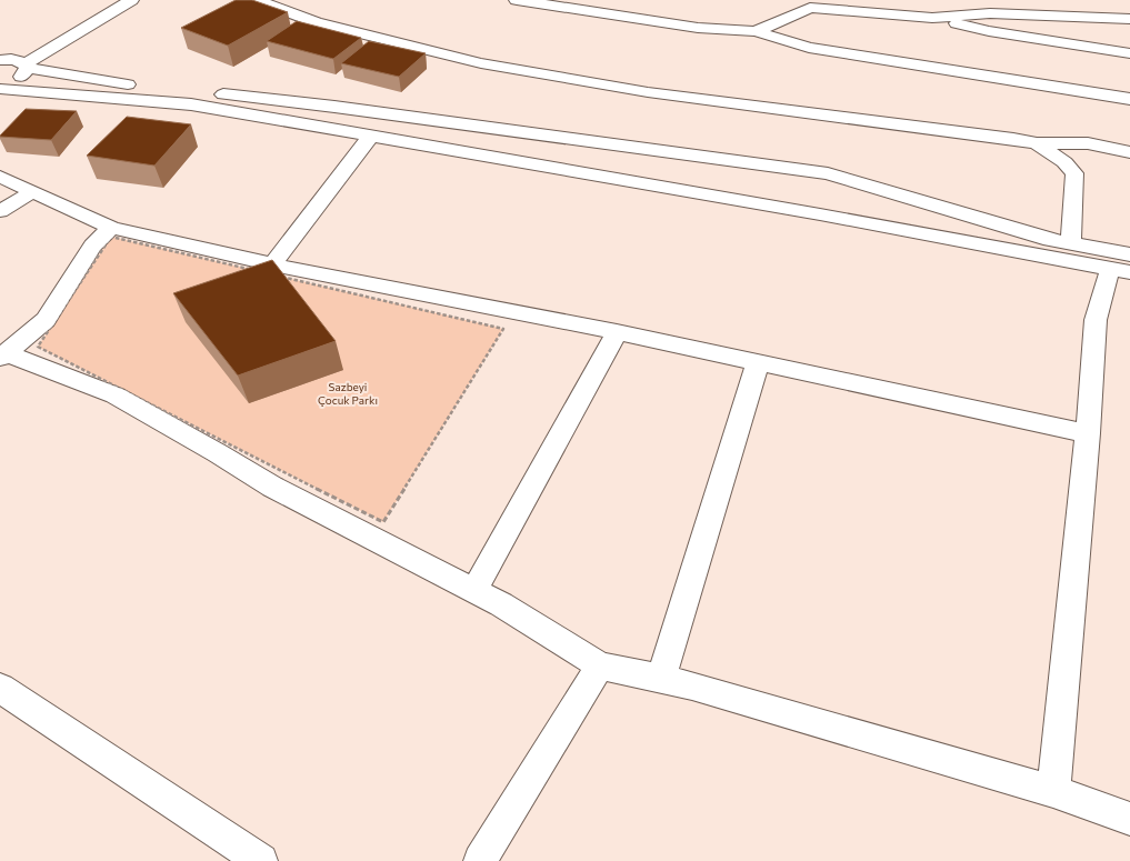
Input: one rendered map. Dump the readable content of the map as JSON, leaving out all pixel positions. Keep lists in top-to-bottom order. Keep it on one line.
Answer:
{"parks":["Sazbeyi Çocuk Parkı"]}
